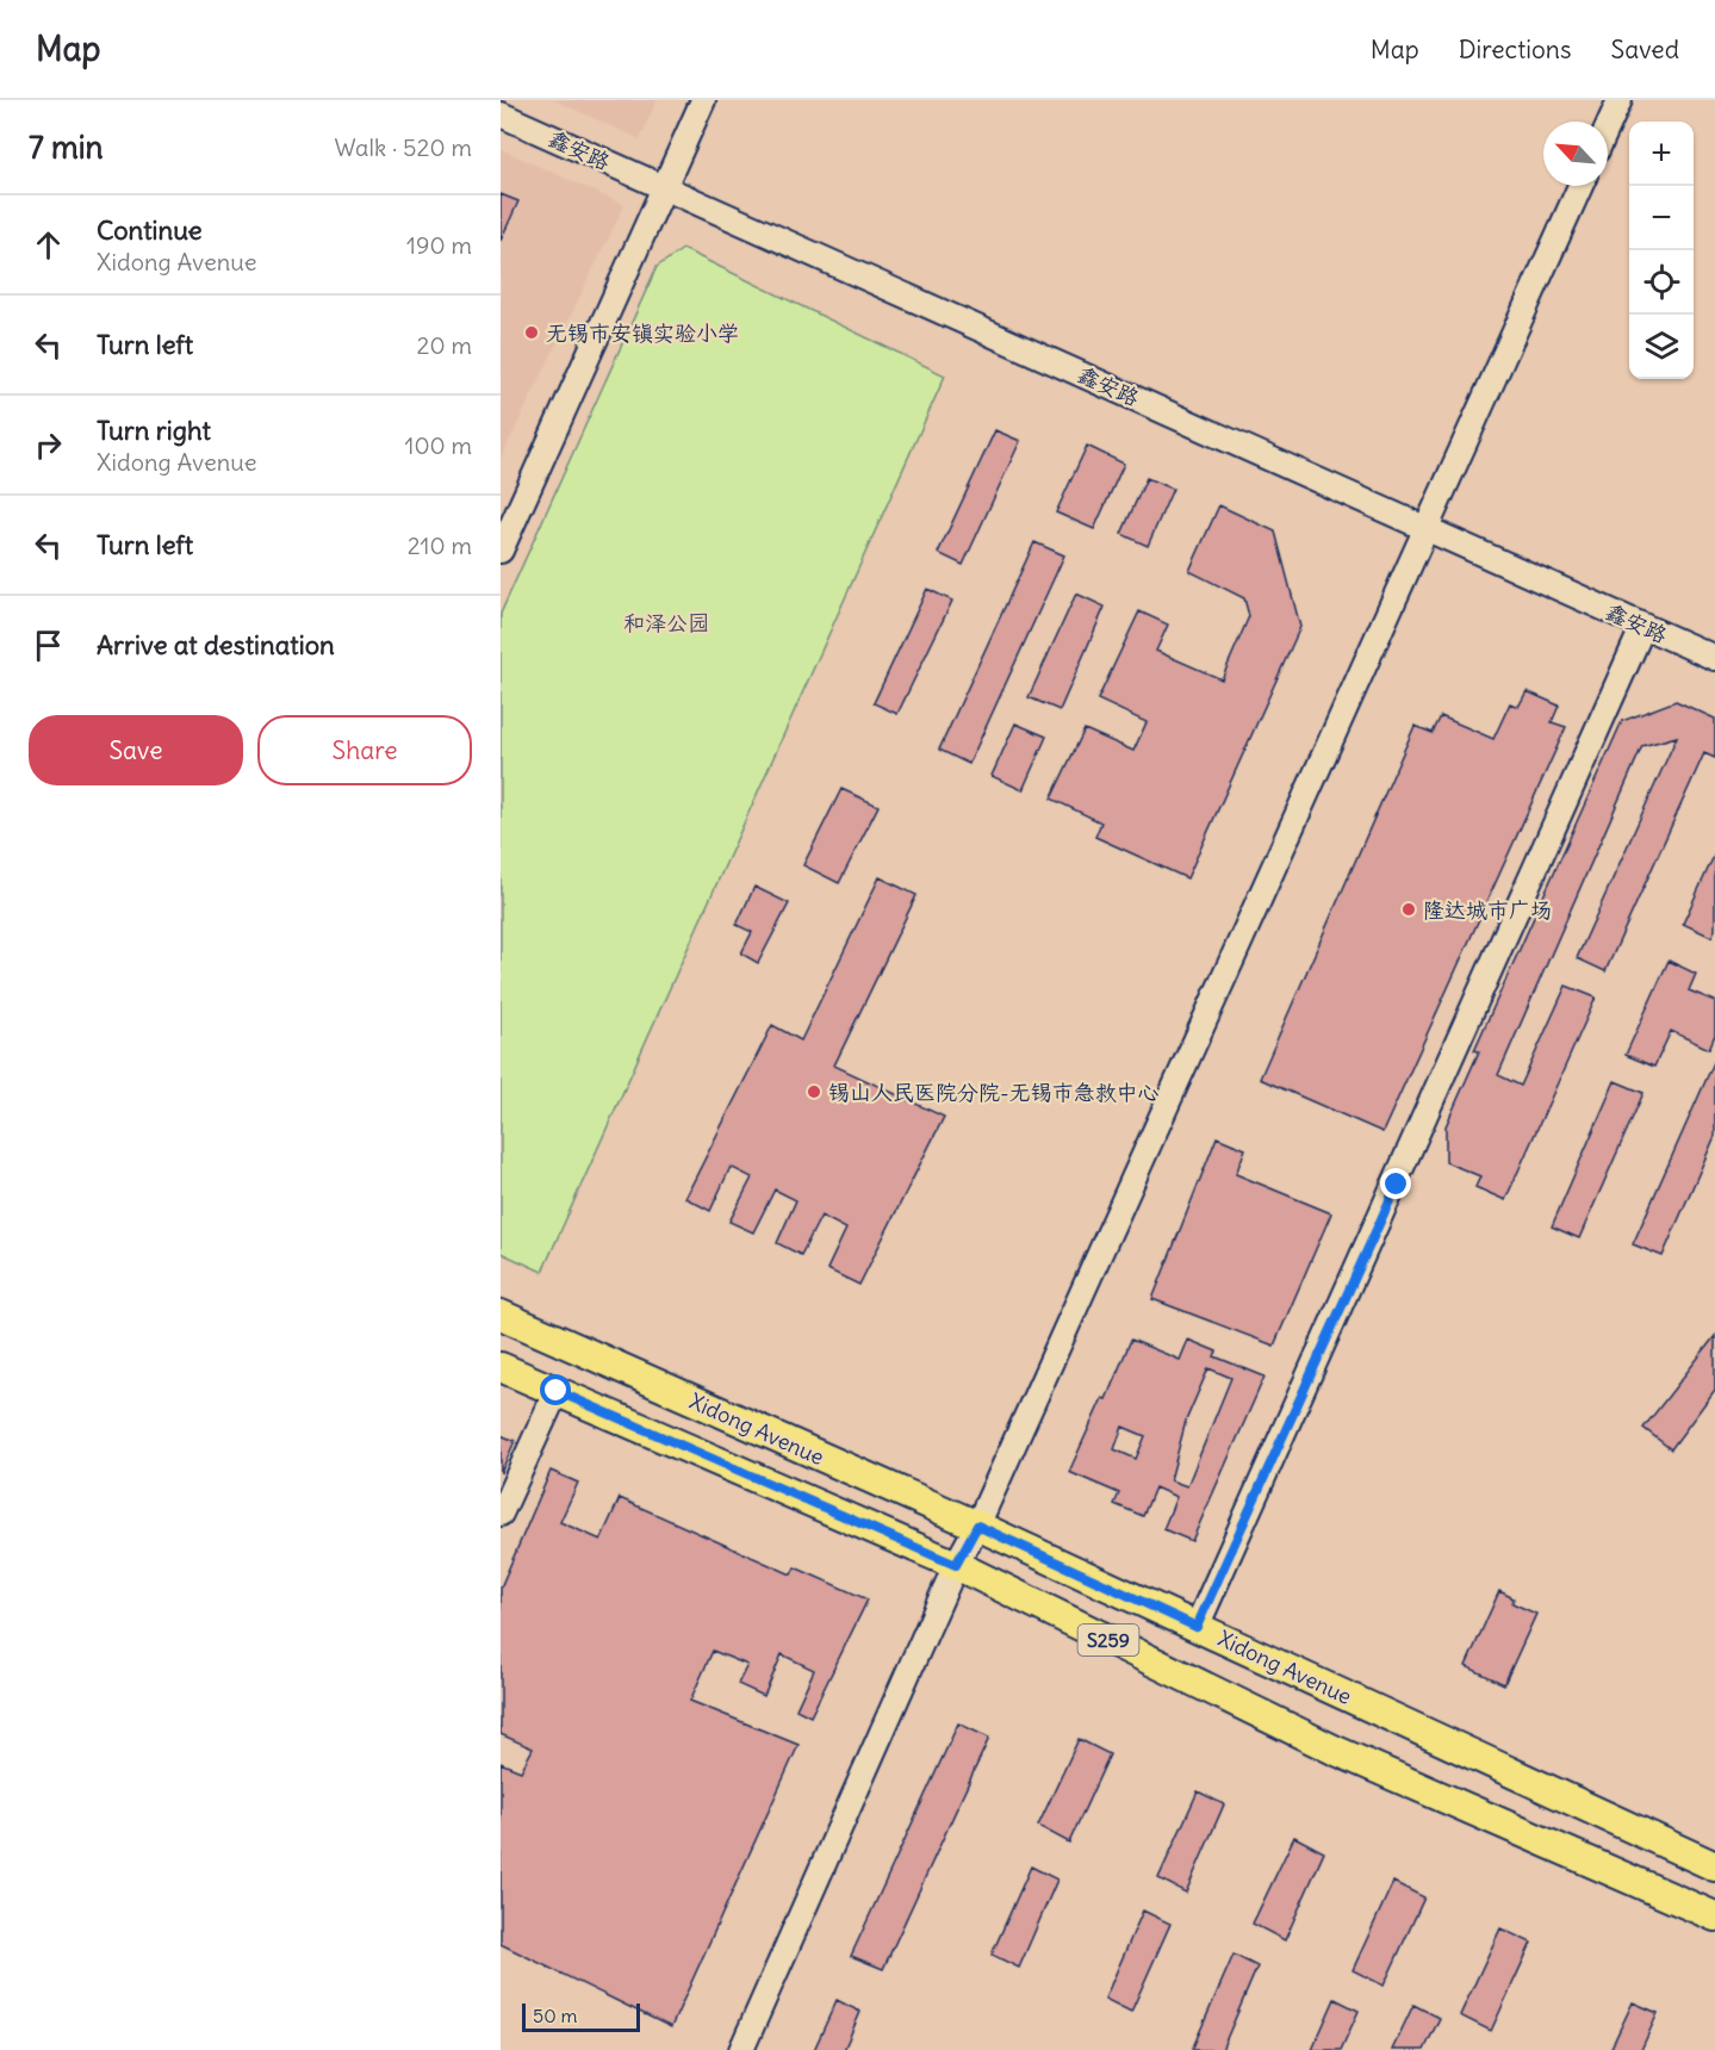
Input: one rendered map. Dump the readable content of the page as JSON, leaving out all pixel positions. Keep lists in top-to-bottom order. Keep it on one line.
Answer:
{"streets":{"main road":["Xidong Avenue","S259"],"street":["鑫安路"]},"parks":["和泽公园"],"places":["无锡市安镇实验小学","隆达城市广场","锡山人民医院分院-无锡市急救中心"],"scale_bar":"50 m","north":"top left","page":{"header":"Map","nav":["Map","Directions","Saved"],"heading":["7 min","Walk · 520 m"],"map_buttons":["+","−"],"list":[["Continue","Xidong Avenue","190 m"],["Turn left","20 m"],["Turn right","Xidong Avenue","100 m"],["Turn left","210 m"],"Arrive at destination"],"buttons":["Save","Share"],"scale":"50 m"}}
